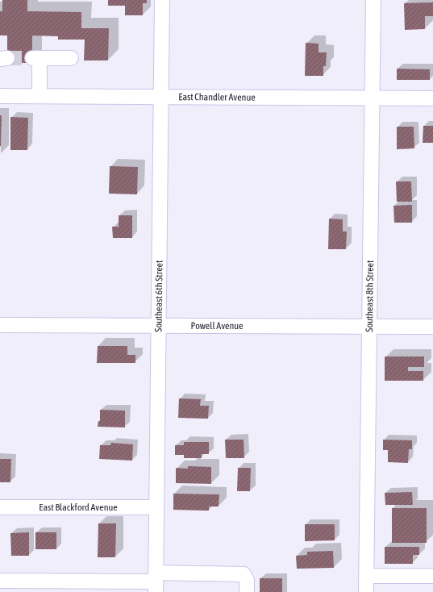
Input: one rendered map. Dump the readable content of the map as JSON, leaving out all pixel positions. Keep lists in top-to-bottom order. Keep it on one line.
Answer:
{"streets":{"street":["East Chandler Avenue","Southeast 6th Street","Southeast 8th Street","Powell Avenue","East Blackford Avenue"]},"crossings":[["East Chandler Avenue","Southeast 6th Street"],["East Chandler Avenue","Southeast 8th Street"],["Southeast 6th Street","Powell Avenue"],["Southeast 6th Street","East Blackford Avenue"],["Southeast 8th Street","Powell Avenue"]]}
